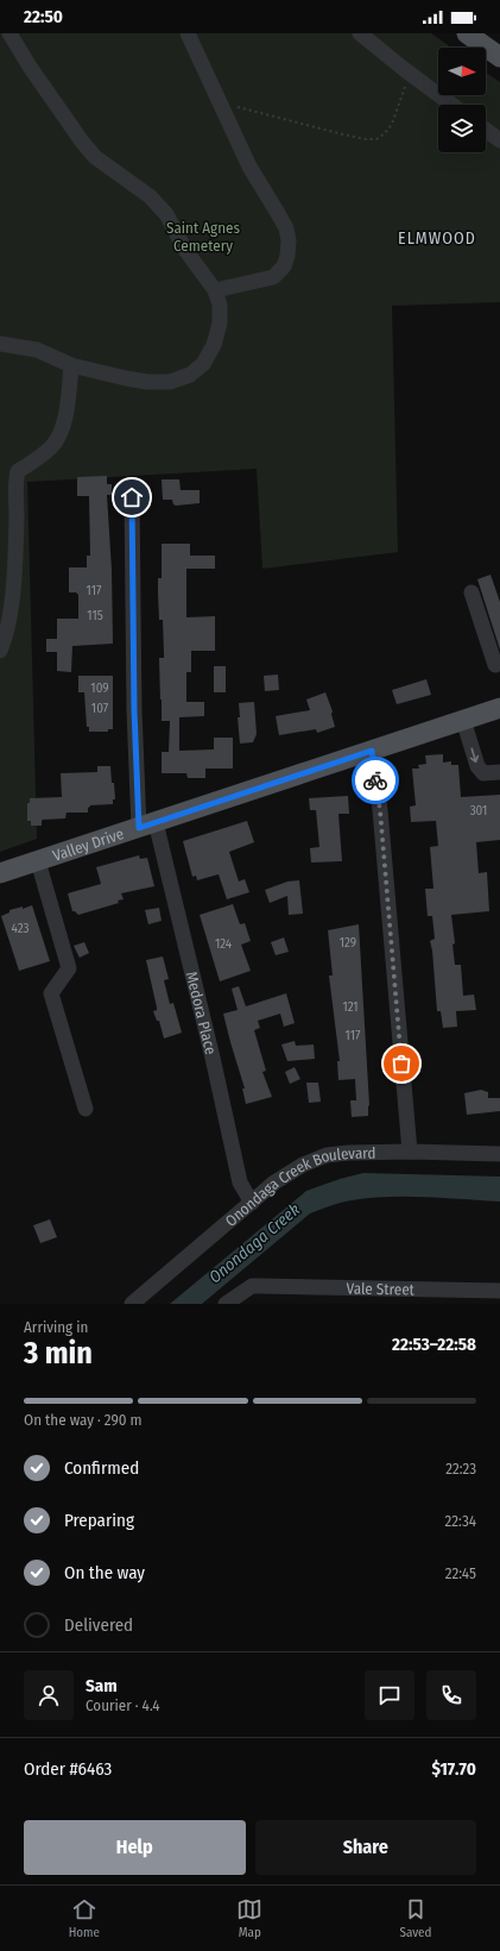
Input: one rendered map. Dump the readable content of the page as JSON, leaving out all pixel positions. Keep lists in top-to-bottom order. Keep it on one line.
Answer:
{"streets":{"main road":["Valley Drive"],"street":["Medora Place","Onondaga Creek Boulevard","Vale Street"]},"crossings":[["Valley Drive","Medora Place"],["Medora Place","Onondaga Creek Boulevard"]],"districts":["ELMWOOD"],"water":["Onondaga Creek"],"parks":["Saint Agnes Cemetery"],"house_numbers":["117","115","109","107","301","423","129","124","121","117"],"north":"right","page":{"status":"22:50","heading":["3 min","Arriving in","22:53–22:58"],"panel":["Sam","Courier · 4.4","Order #6463","$17.70"],"bar":"On the way · 290 m","list":[["Confirmed","22:23"],["Preparing","22:34"],["On the way","22:45"],"Delivered"],"buttons":["Help","Share"],"tabs":["Home","Map","Saved"]}}
